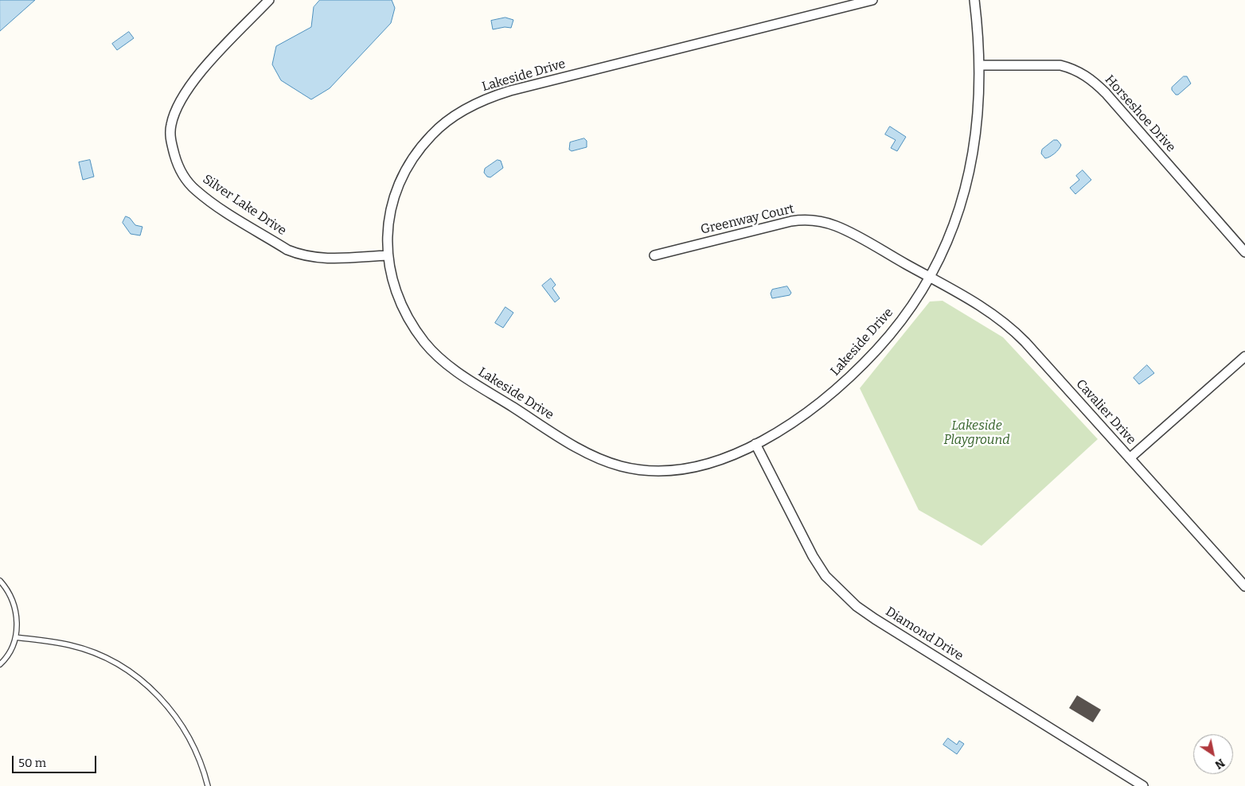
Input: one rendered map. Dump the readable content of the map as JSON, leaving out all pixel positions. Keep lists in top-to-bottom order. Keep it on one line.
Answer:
{"streets":{"street":["Lakeside Drive","Horseshoe Drive","Silver Lake Drive","Greenway Court","Cavalier Drive","Diamond Drive"]},"crossings":[["Lakeside Drive","Horseshoe Drive"],["Lakeside Drive","Silver Lake Drive"],["Lakeside Drive","Greenway Court"],["Lakeside Drive","Cavalier Drive"],["Lakeside Drive","Diamond Drive"],["Greenway Court","Cavalier Drive"]],"parks":["Lakeside Playground"],"scale_bar":"50 m","north":"bottom right"}
